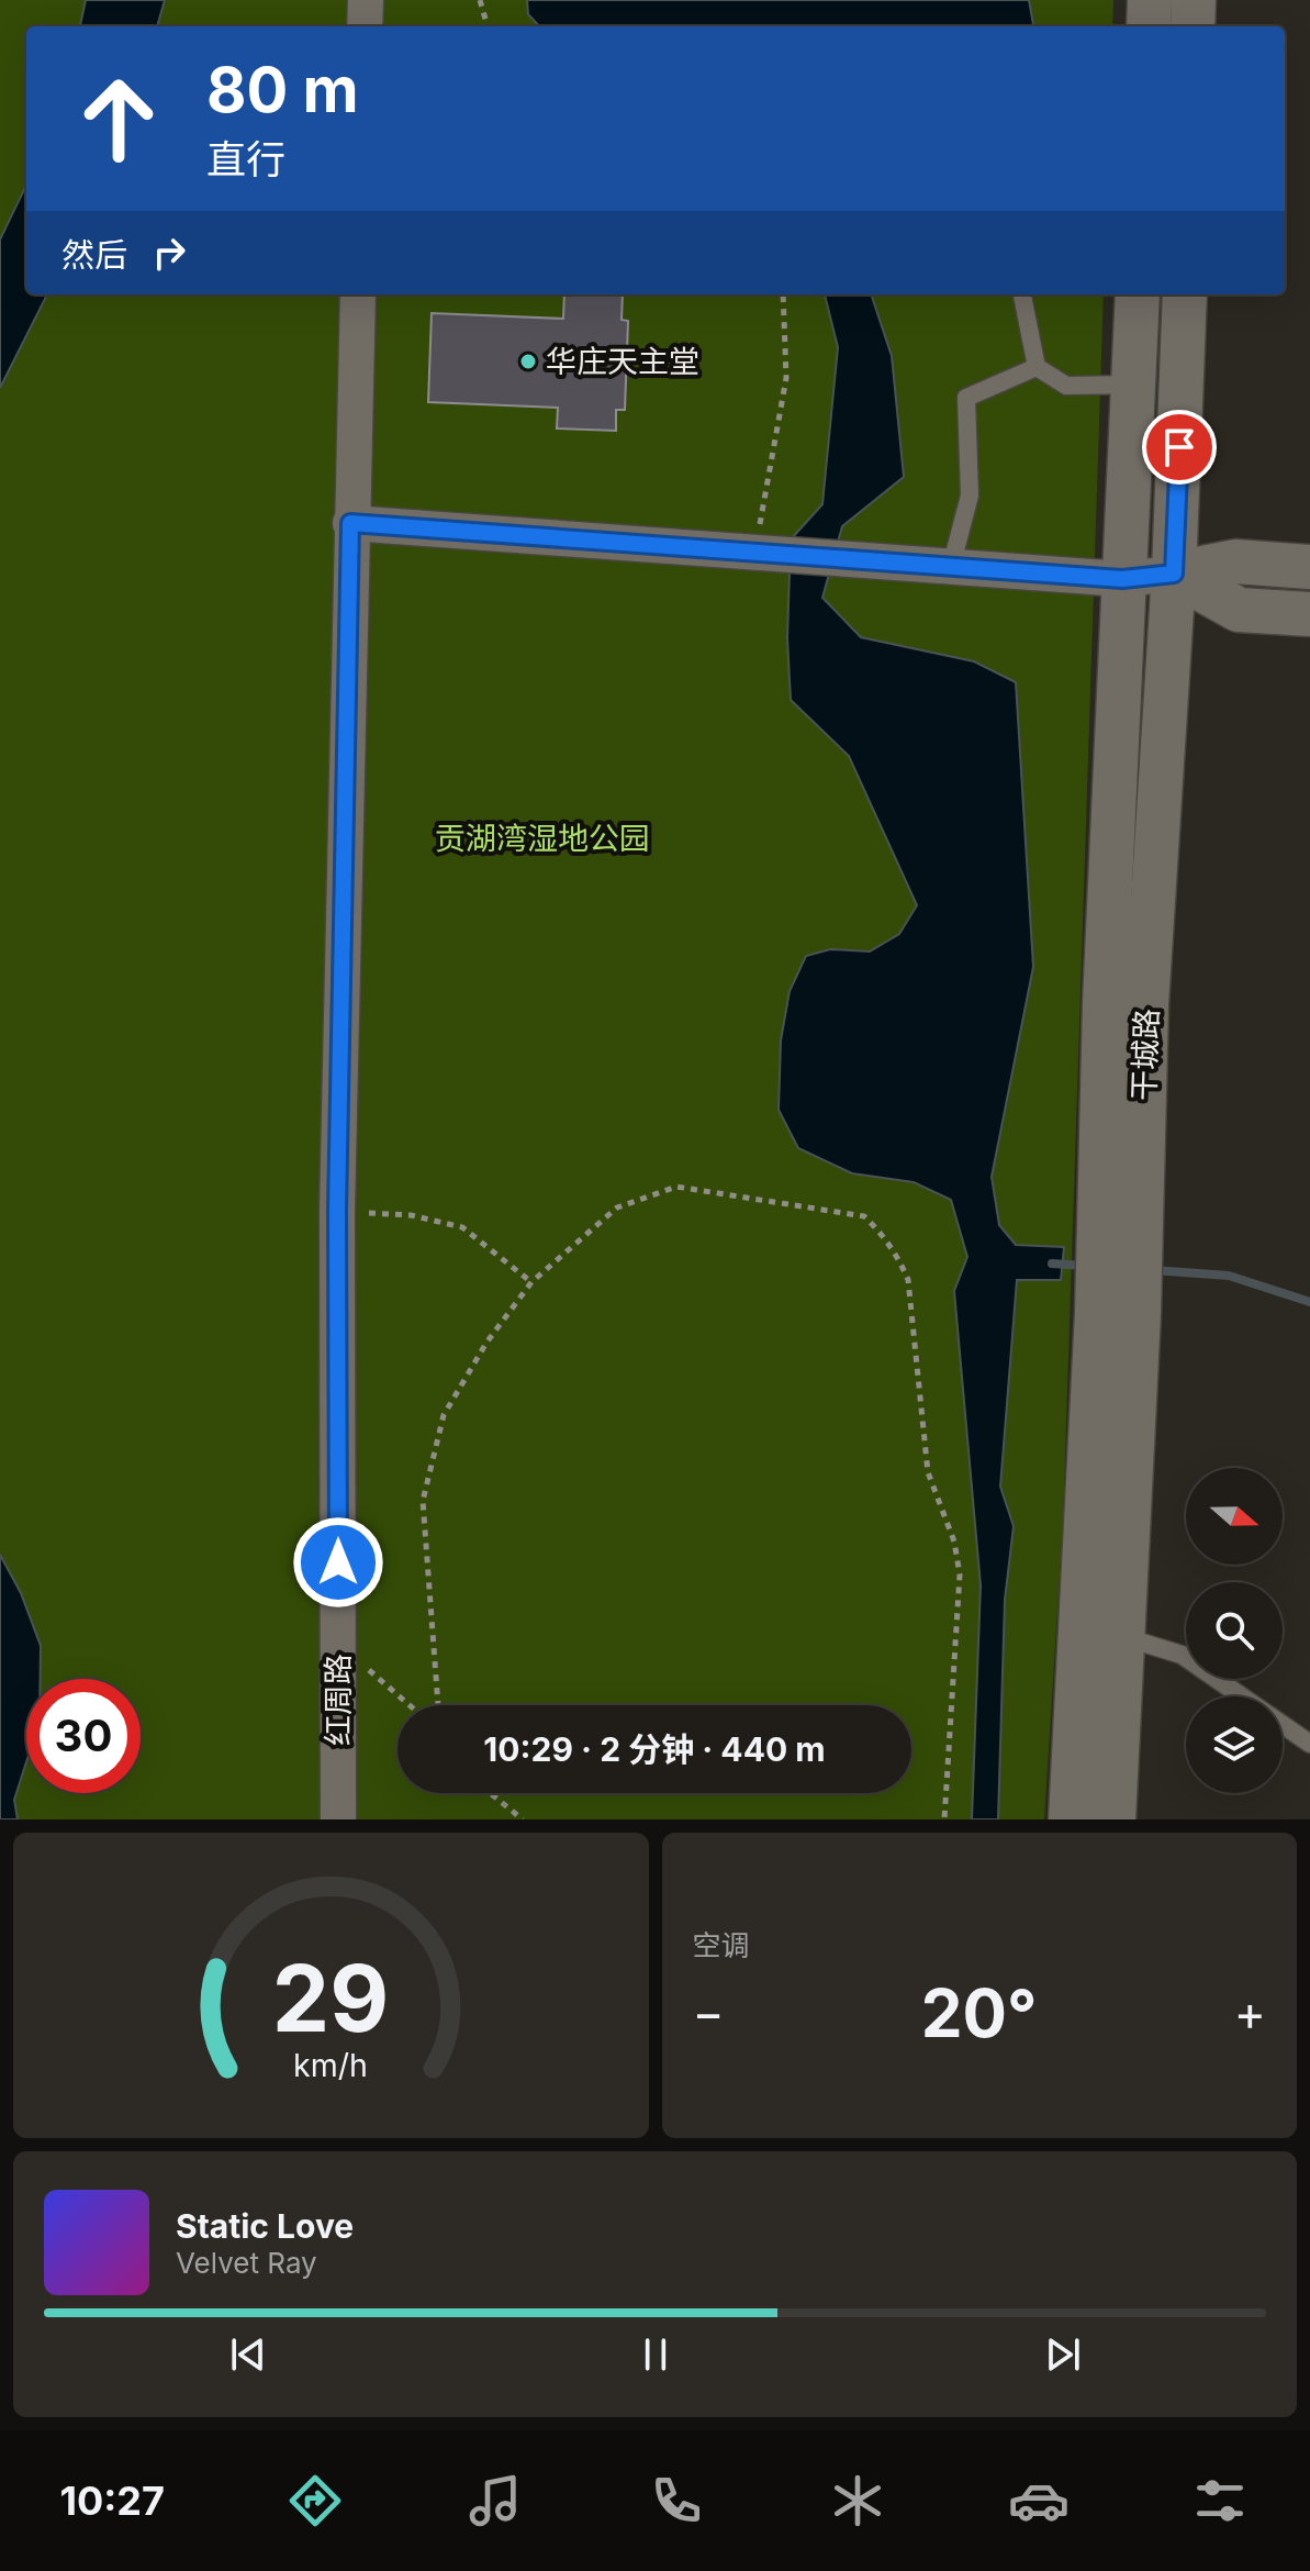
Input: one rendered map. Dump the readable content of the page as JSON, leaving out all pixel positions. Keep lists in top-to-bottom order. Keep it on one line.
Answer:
{"streets":{"street":["干城路","红周路"]},"parks":["贡湖湾湿地公园"],"places":["华庄天主堂"],"north":"right","page":{"turn":["80 m","直行"],"then":"然后","limit":"30","trip":"10:29 · 2 分钟 · 440 m","tile":"空调","heat":["−","20°","+"],"song":["Static Love","Velvet Ray"],"tabs":"10:27","gauge":["29","km/h"]}}
